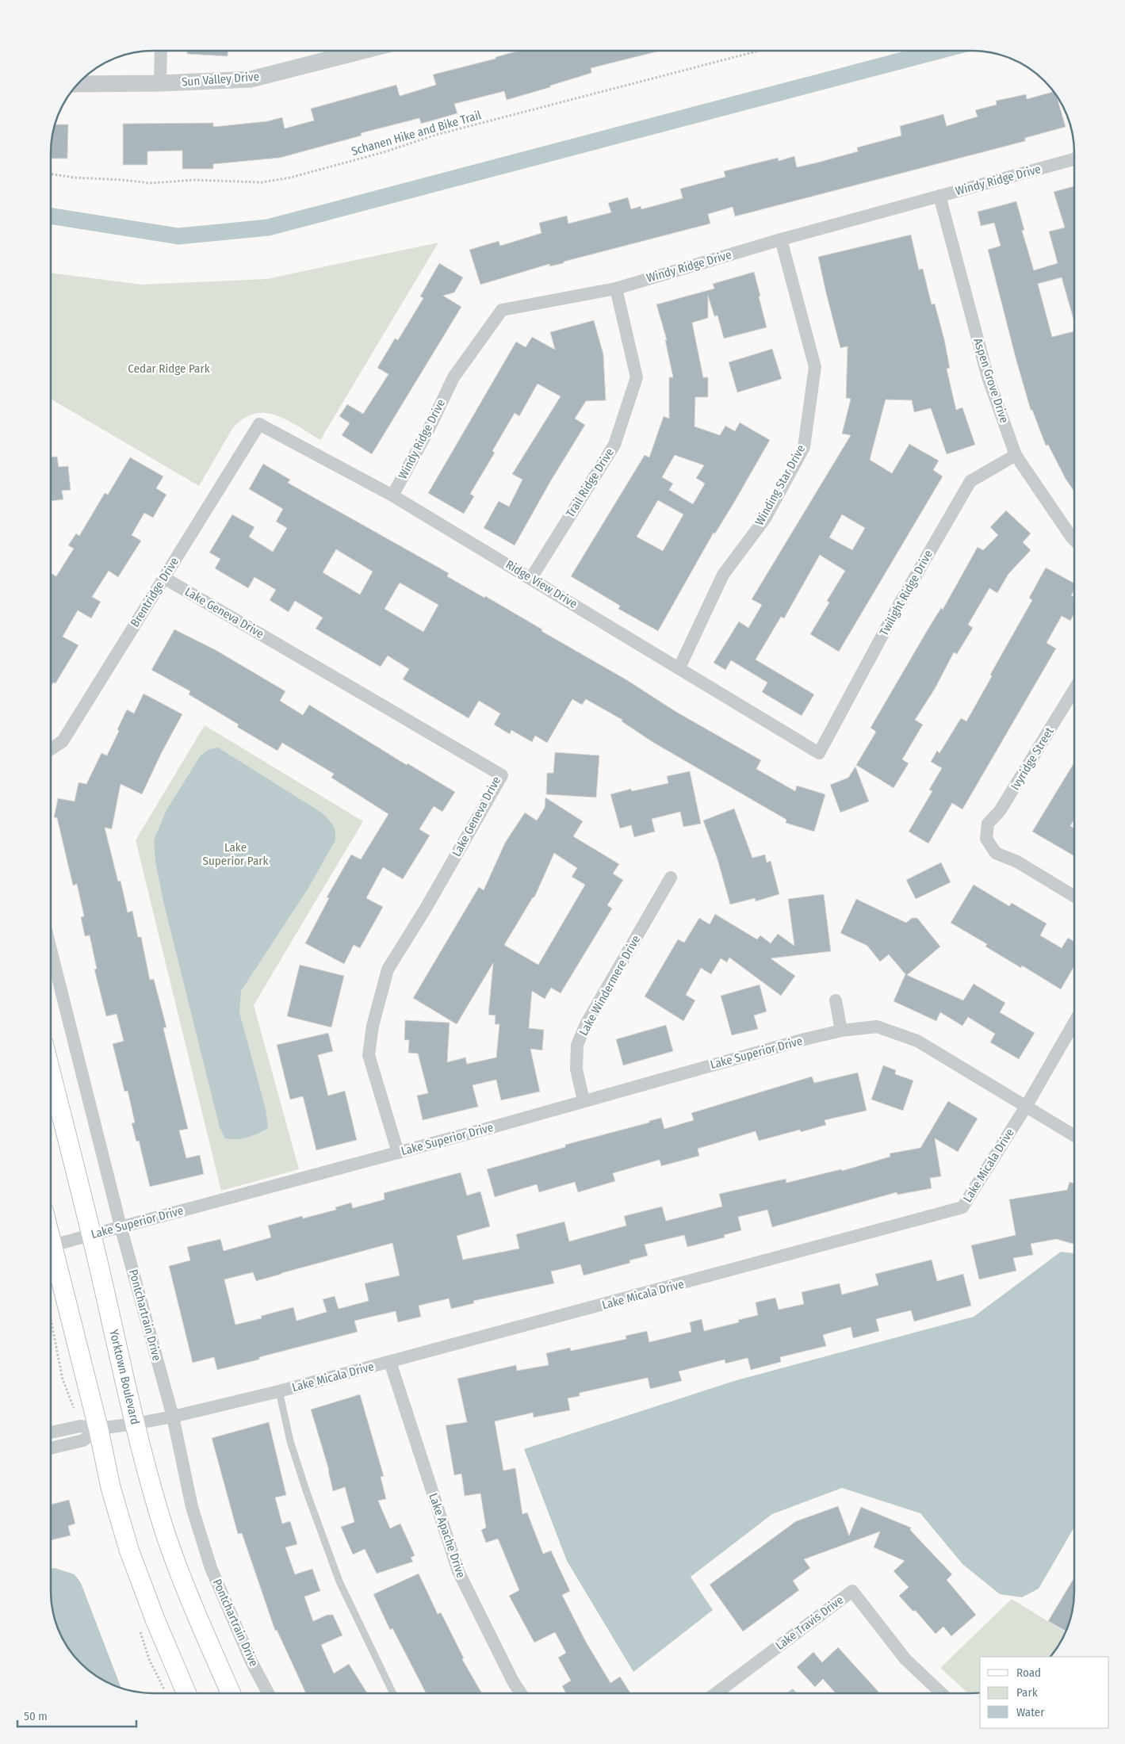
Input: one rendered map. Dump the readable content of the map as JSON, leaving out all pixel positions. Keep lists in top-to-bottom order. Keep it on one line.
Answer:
{"streets":{"main road":["Yorktown Boulevard"],"street":["Sun Valley Drive","Windy Ridge Drive","Aspen Grove Drive","Trail Ridge Drive","Winding Star Drive","Ridge View Drive","Brentridge Drive","Twilight Ridge Drive","Lake Geneva Drive","Ivyridge Street","Lake Windermere Drive","Lake Superior Drive","Lake Micala Drive","Pontchartrain Drive","Lake Apache Drive","Lake Travis Drive"],"path":["Schanen Hike and Bike Trail"]},"crossings":[["Windy Ridge Drive","Aspen Grove Drive"],["Windy Ridge Drive","Trail Ridge Drive"],["Windy Ridge Drive","Winding Star Drive"],["Windy Ridge Drive","Ridge View Drive"],["Aspen Grove Drive","Twilight Ridge Drive"],["Trail Ridge Drive","Ridge View Drive"],["Winding Star Drive","Ridge View Drive"],["Ridge View Drive","Brentridge Drive"],["Ridge View Drive","Twilight Ridge Drive"],["Brentridge Drive","Lake Geneva Drive"],["Lake Geneva Drive","Lake Superior Drive"],["Lake Windermere Drive","Lake Superior Drive"],["Lake Superior Drive","Lake Micala Drive"],["Lake Superior Drive","Pontchartrain Drive"],["Lake Superior Drive","Yorktown Boulevard"],["Lake Micala Drive","Pontchartrain Drive"],["Lake Micala Drive","Yorktown Boulevard"],["Lake Micala Drive","Lake Apache Drive"]],"parks":["Cedar Ridge Park","Lake Superior Park"],"legend":["Road","Park","Water"],"scale_bar":"50 m"}
